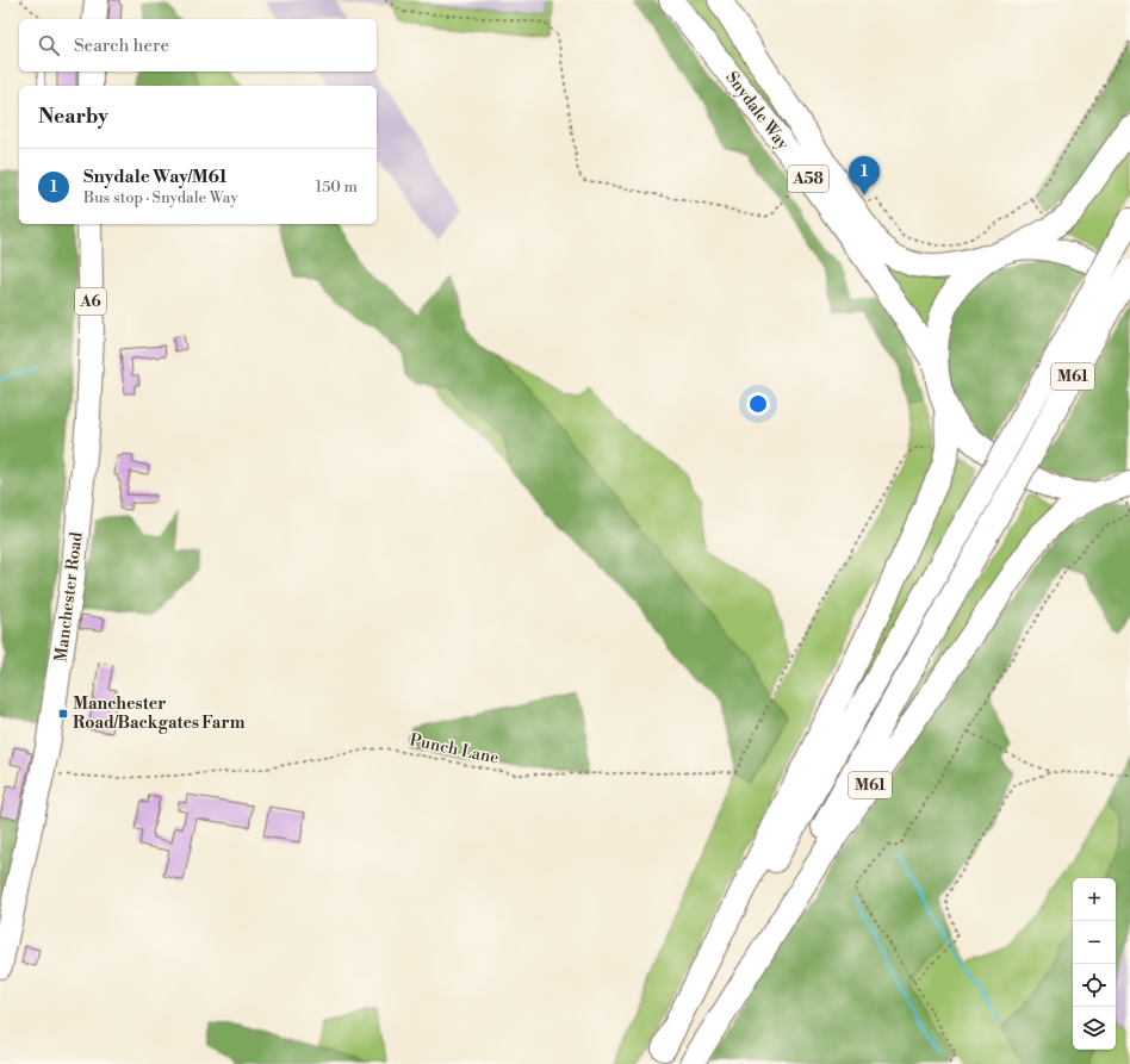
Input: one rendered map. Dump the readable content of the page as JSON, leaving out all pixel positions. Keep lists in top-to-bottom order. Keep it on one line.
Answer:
{"streets":{"highway":["Snydale Way","A58","A6","M61","Manchester Road"],"path":["Punch Lane"]},"crossings":[["Snydale Way","A58"],["A58","M61"],["Manchester Road","Punch Lane"]],"places":{"transit":["Manchester Road/Backgates Farm"]},"page":{"search":"Search here","heading":"Nearby","list":[{"mark":"1","name":"Snydale Way/M61","note":"Bus stop · Snydale Way","value":"150 m"}],"pins":"1","map_buttons":["+","−"]}}
